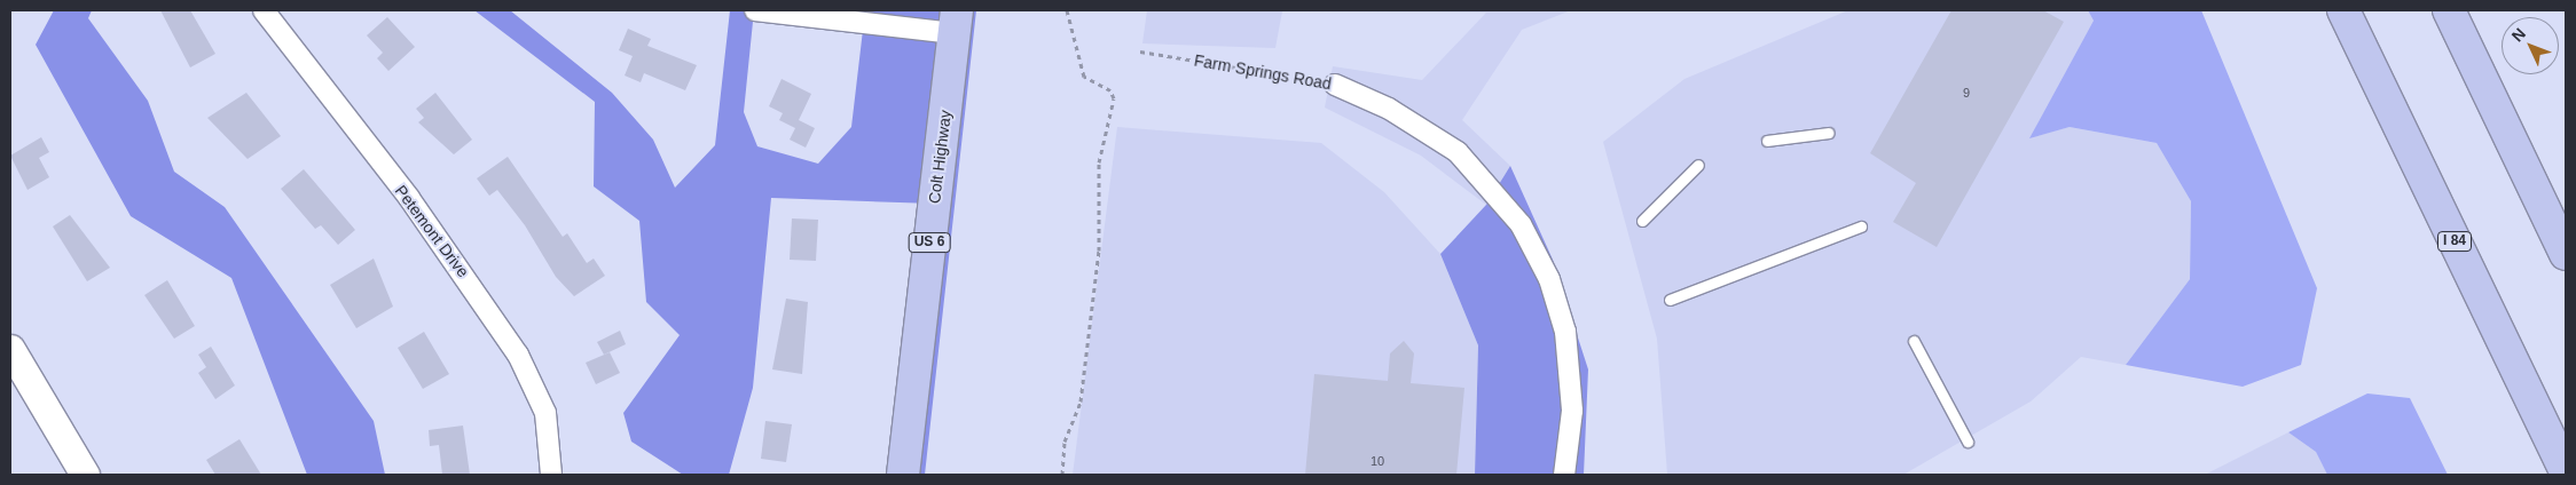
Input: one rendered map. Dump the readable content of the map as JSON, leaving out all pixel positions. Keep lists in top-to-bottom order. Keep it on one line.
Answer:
{"streets":{"highway":["Colt Highway","I 84","US 6"],"street":["Farm Springs Road","Petemont Drive"]},"house_numbers":["9","10"],"north":"top left"}
